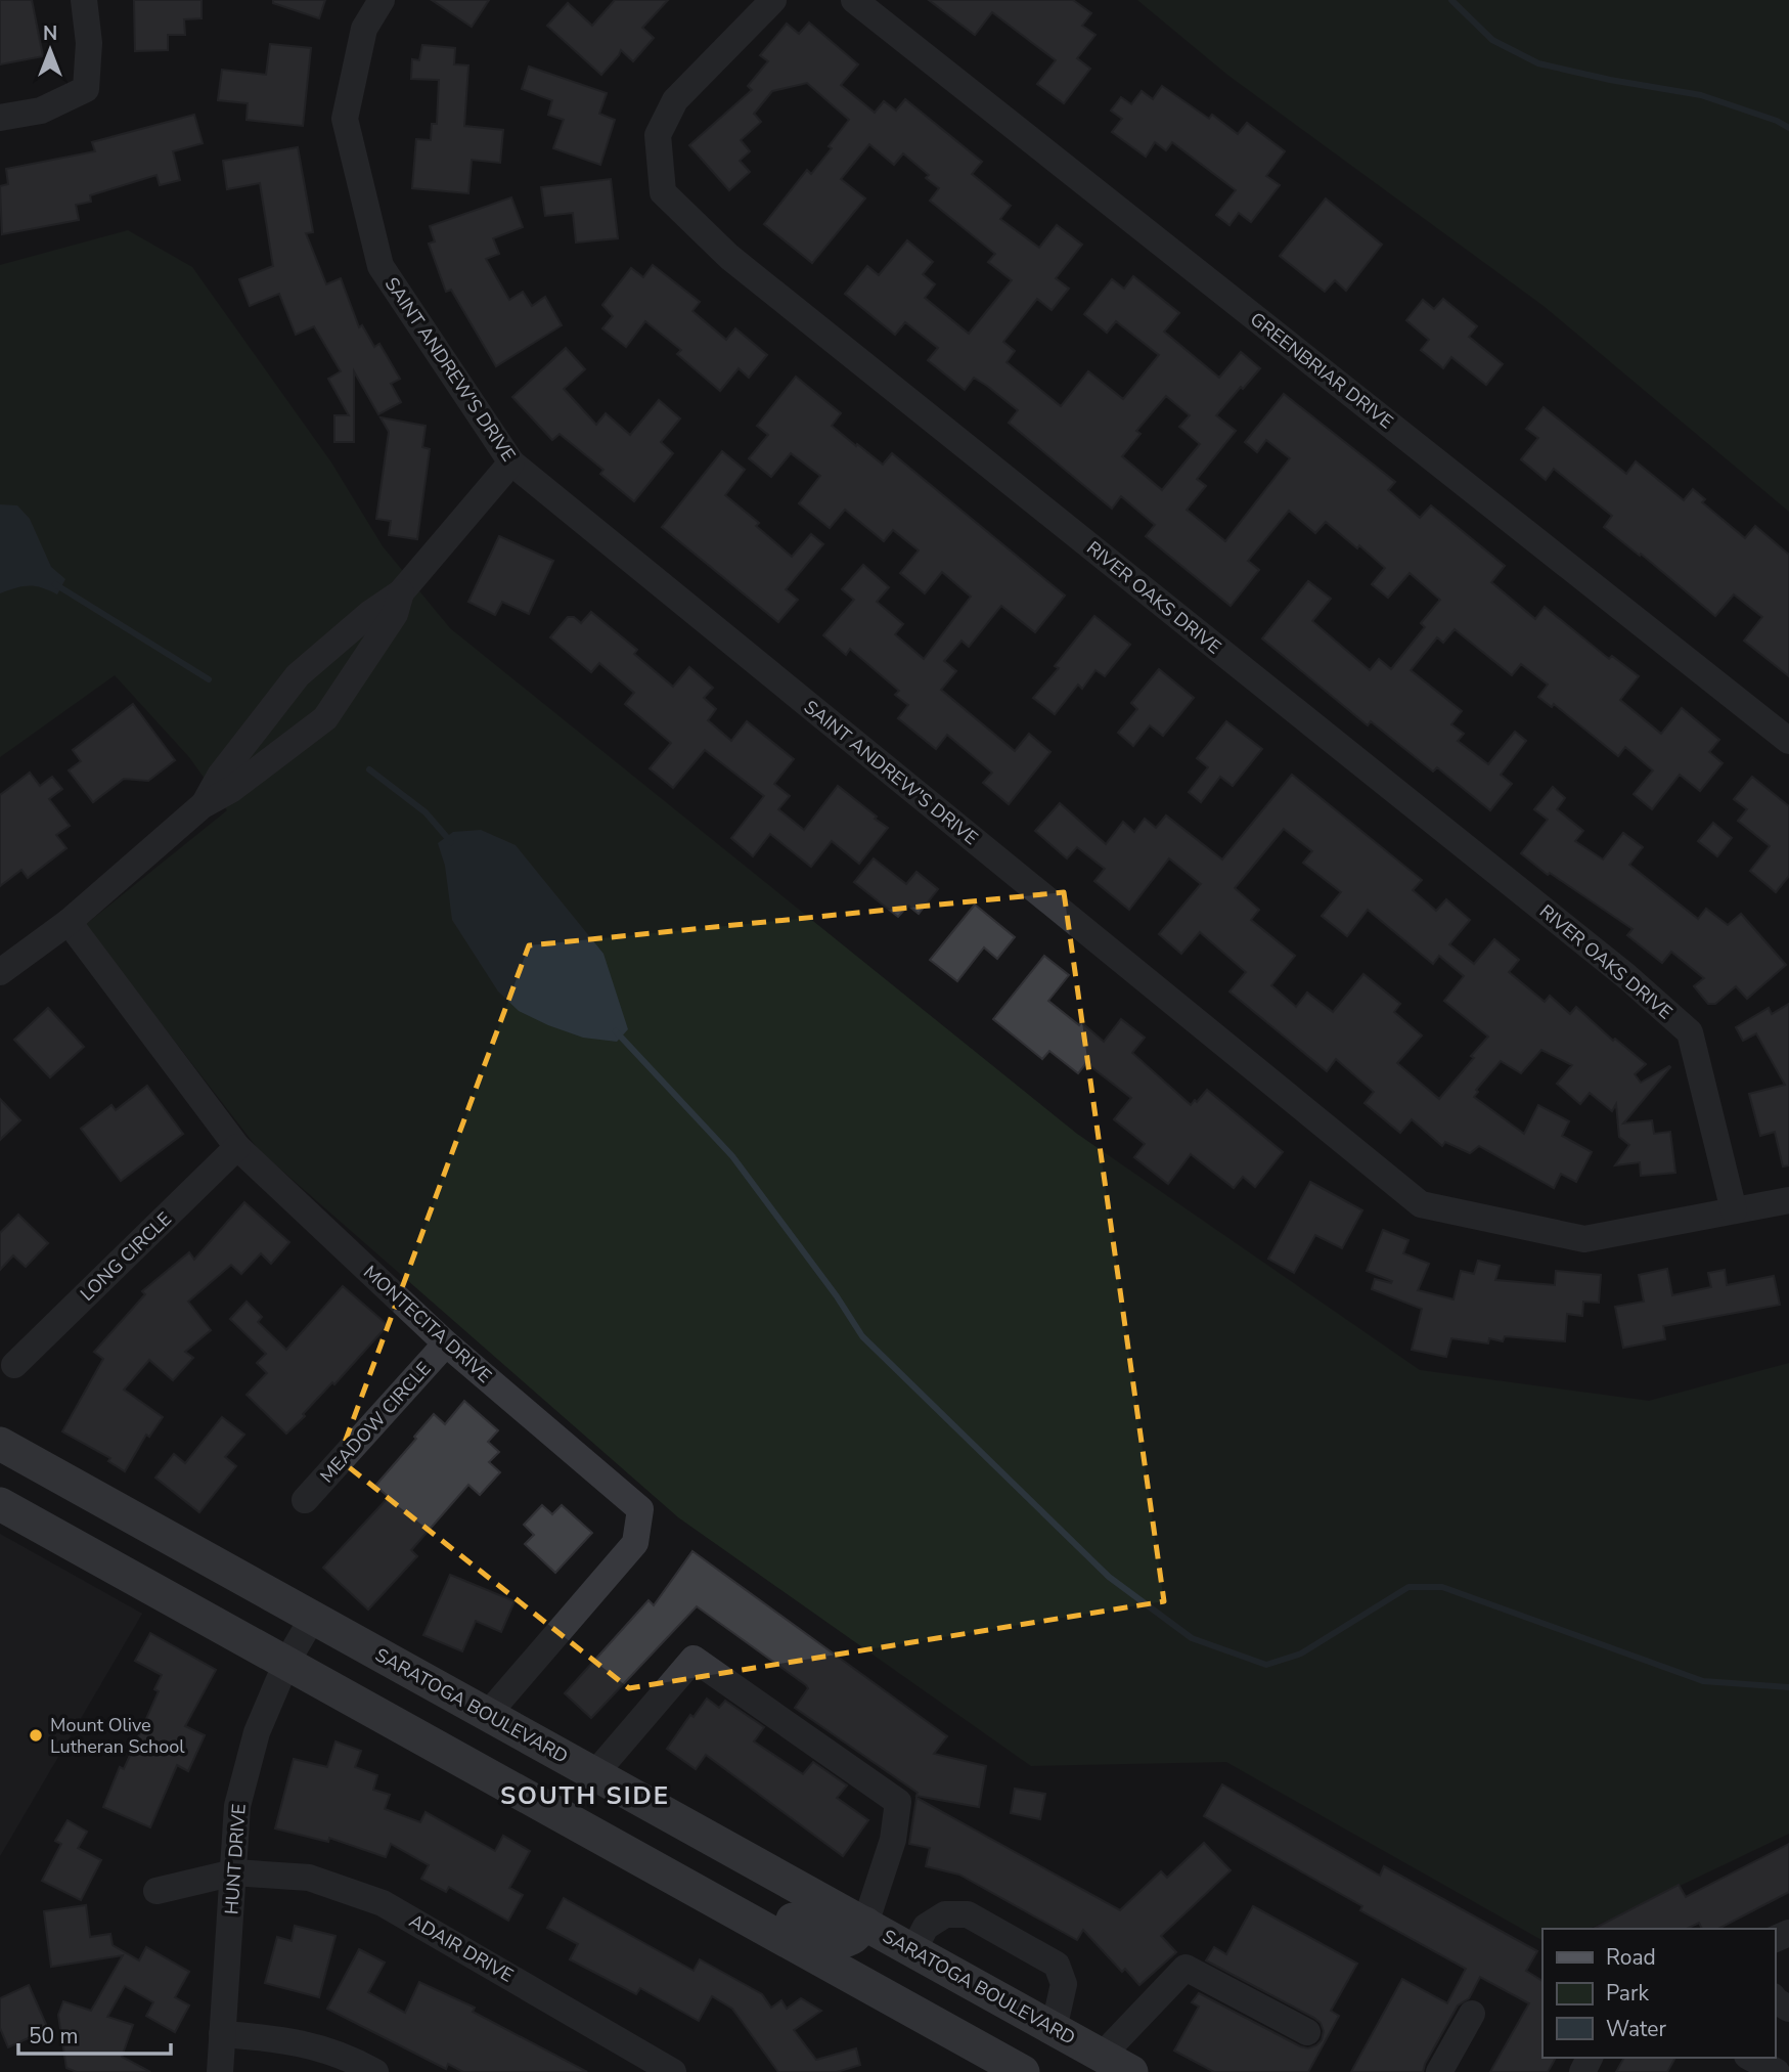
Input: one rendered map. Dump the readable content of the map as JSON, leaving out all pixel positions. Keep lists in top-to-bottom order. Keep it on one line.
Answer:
{"streets":{"main road":["SARATOGA BOULEVARD"],"street":["SAINT ANDREW'S DRIVE","GREENBRIAR DRIVE","RIVER OAKS DRIVE","LONG CIRCLE","MONTECITA DRIVE","MEADOW CIRCLE","HUNT DRIVE","ADAIR DRIVE"]},"crossings":[["SAINT ANDREW'S DRIVE","RIVER OAKS DRIVE"],["LONG CIRCLE","MONTECITA DRIVE"],["MONTECITA DRIVE","MEADOW CIRCLE"],["MONTECITA DRIVE","SARATOGA BOULEVARD"],["SARATOGA BOULEVARD","HUNT DRIVE"],["HUNT DRIVE","ADAIR DRIVE"]],"districts":["SOUTH SIDE"],"places":["Mount Olive Lutheran School"],"legend":["Road","Park","Water"],"scale_bar":"50 m","north":"top"}
